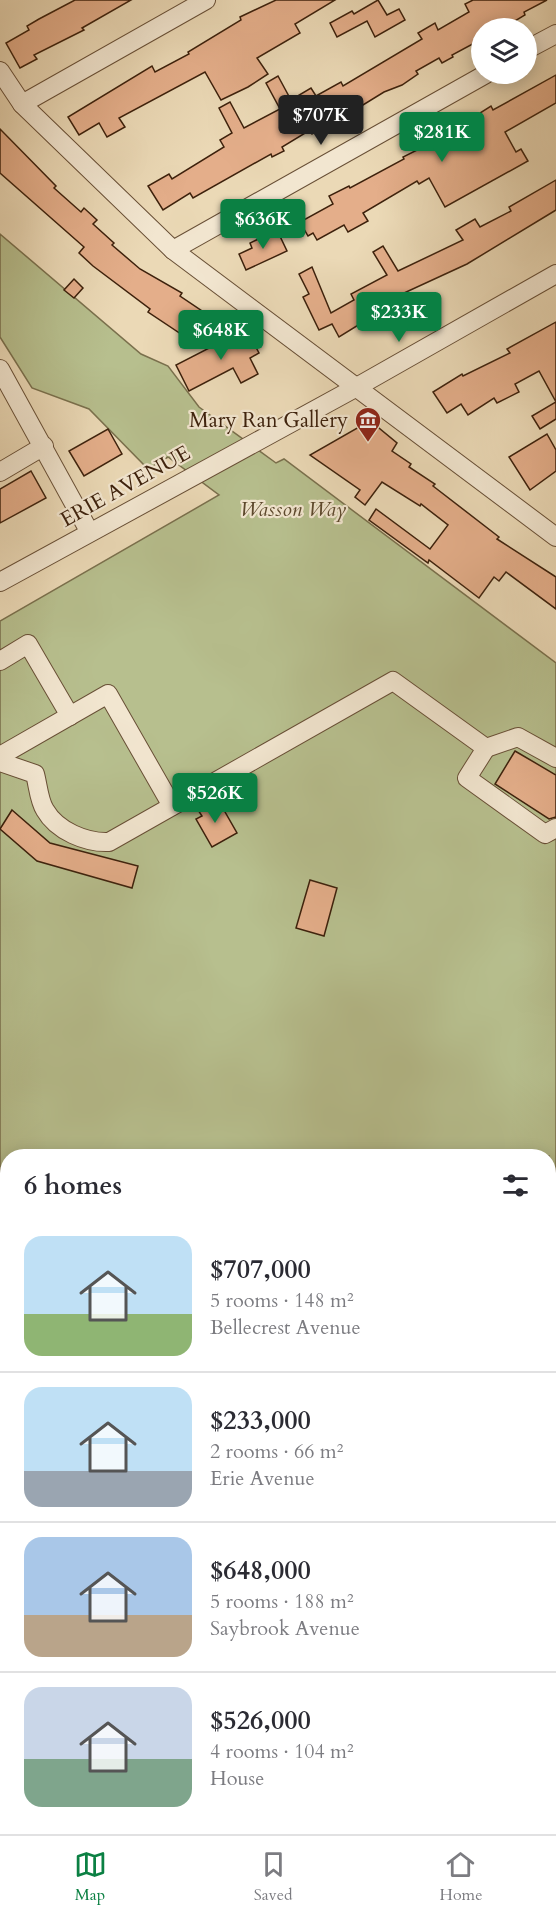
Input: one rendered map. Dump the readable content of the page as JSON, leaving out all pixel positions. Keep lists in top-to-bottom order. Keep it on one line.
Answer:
{"streets":{"street":["ERIE AVENUE"]},"parks":["Wasson Way"],"places":{"museum":["Mary Ran Gallery"]},"page":{"price":["$707K","$281K","$636K","$233K","$648K","$526K"],"heading":"6 homes","list":[{"name":"$707,000","note":"5 rooms · 148 m² · Bellecrest Avenue"},{"name":"$233,000","note":"2 rooms · 66 m² · Erie Avenue"},{"name":"$648,000","note":"5 rooms · 188 m² · Saybrook Avenue"},{"name":"$526,000","note":"4 rooms · 104 m² · House"}],"tabs":["Map","Saved","Home"]}}
